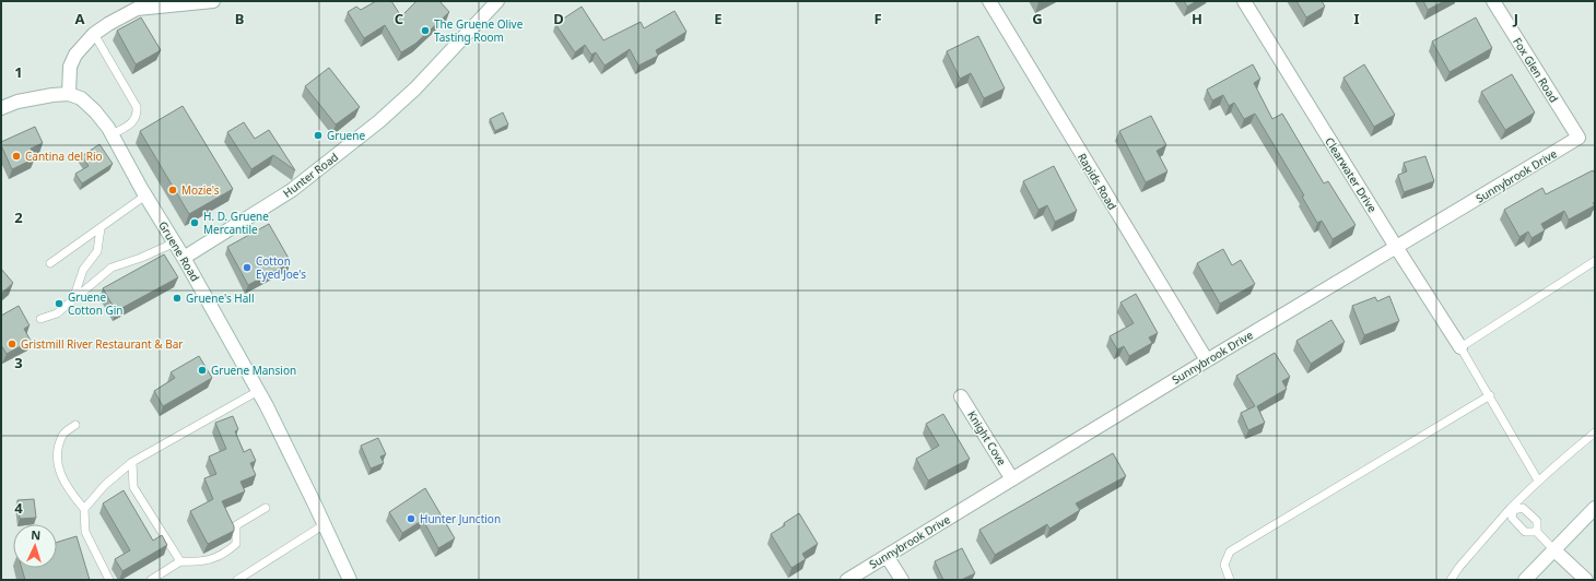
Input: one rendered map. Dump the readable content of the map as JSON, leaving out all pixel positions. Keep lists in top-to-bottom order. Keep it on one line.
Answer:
{"streets":{"street":["Fox Glen Road","Hunter Road","Clearwater Drive","Sunnybrook Drive","Rapids Road","Gruene Road","Knight Cove"]},"crossings":[["Fox Glen Road","Sunnybrook Drive"],["Hunter Road","Gruene Road"],["Clearwater Drive","Sunnybrook Drive"],["Sunnybrook Drive","Rapids Road"],["Sunnybrook Drive","Knight Cove"]],"places":["The Gruene Olive Tasting Room","Gruene","Cantina del Rio","Mozie's","H. D. Gruene Mercantile","Cotton Eyed Joe's","Gruene's Hall","Gruene Cotton Gin","Gristmill River Restaurant & Bar","Gruene Mansion","Hunter Junction"],"north":"top","grid":{"columns":["A","B","C","D","E","F","G","H","I","J"],"rows":["1","2","3","4"]}}
